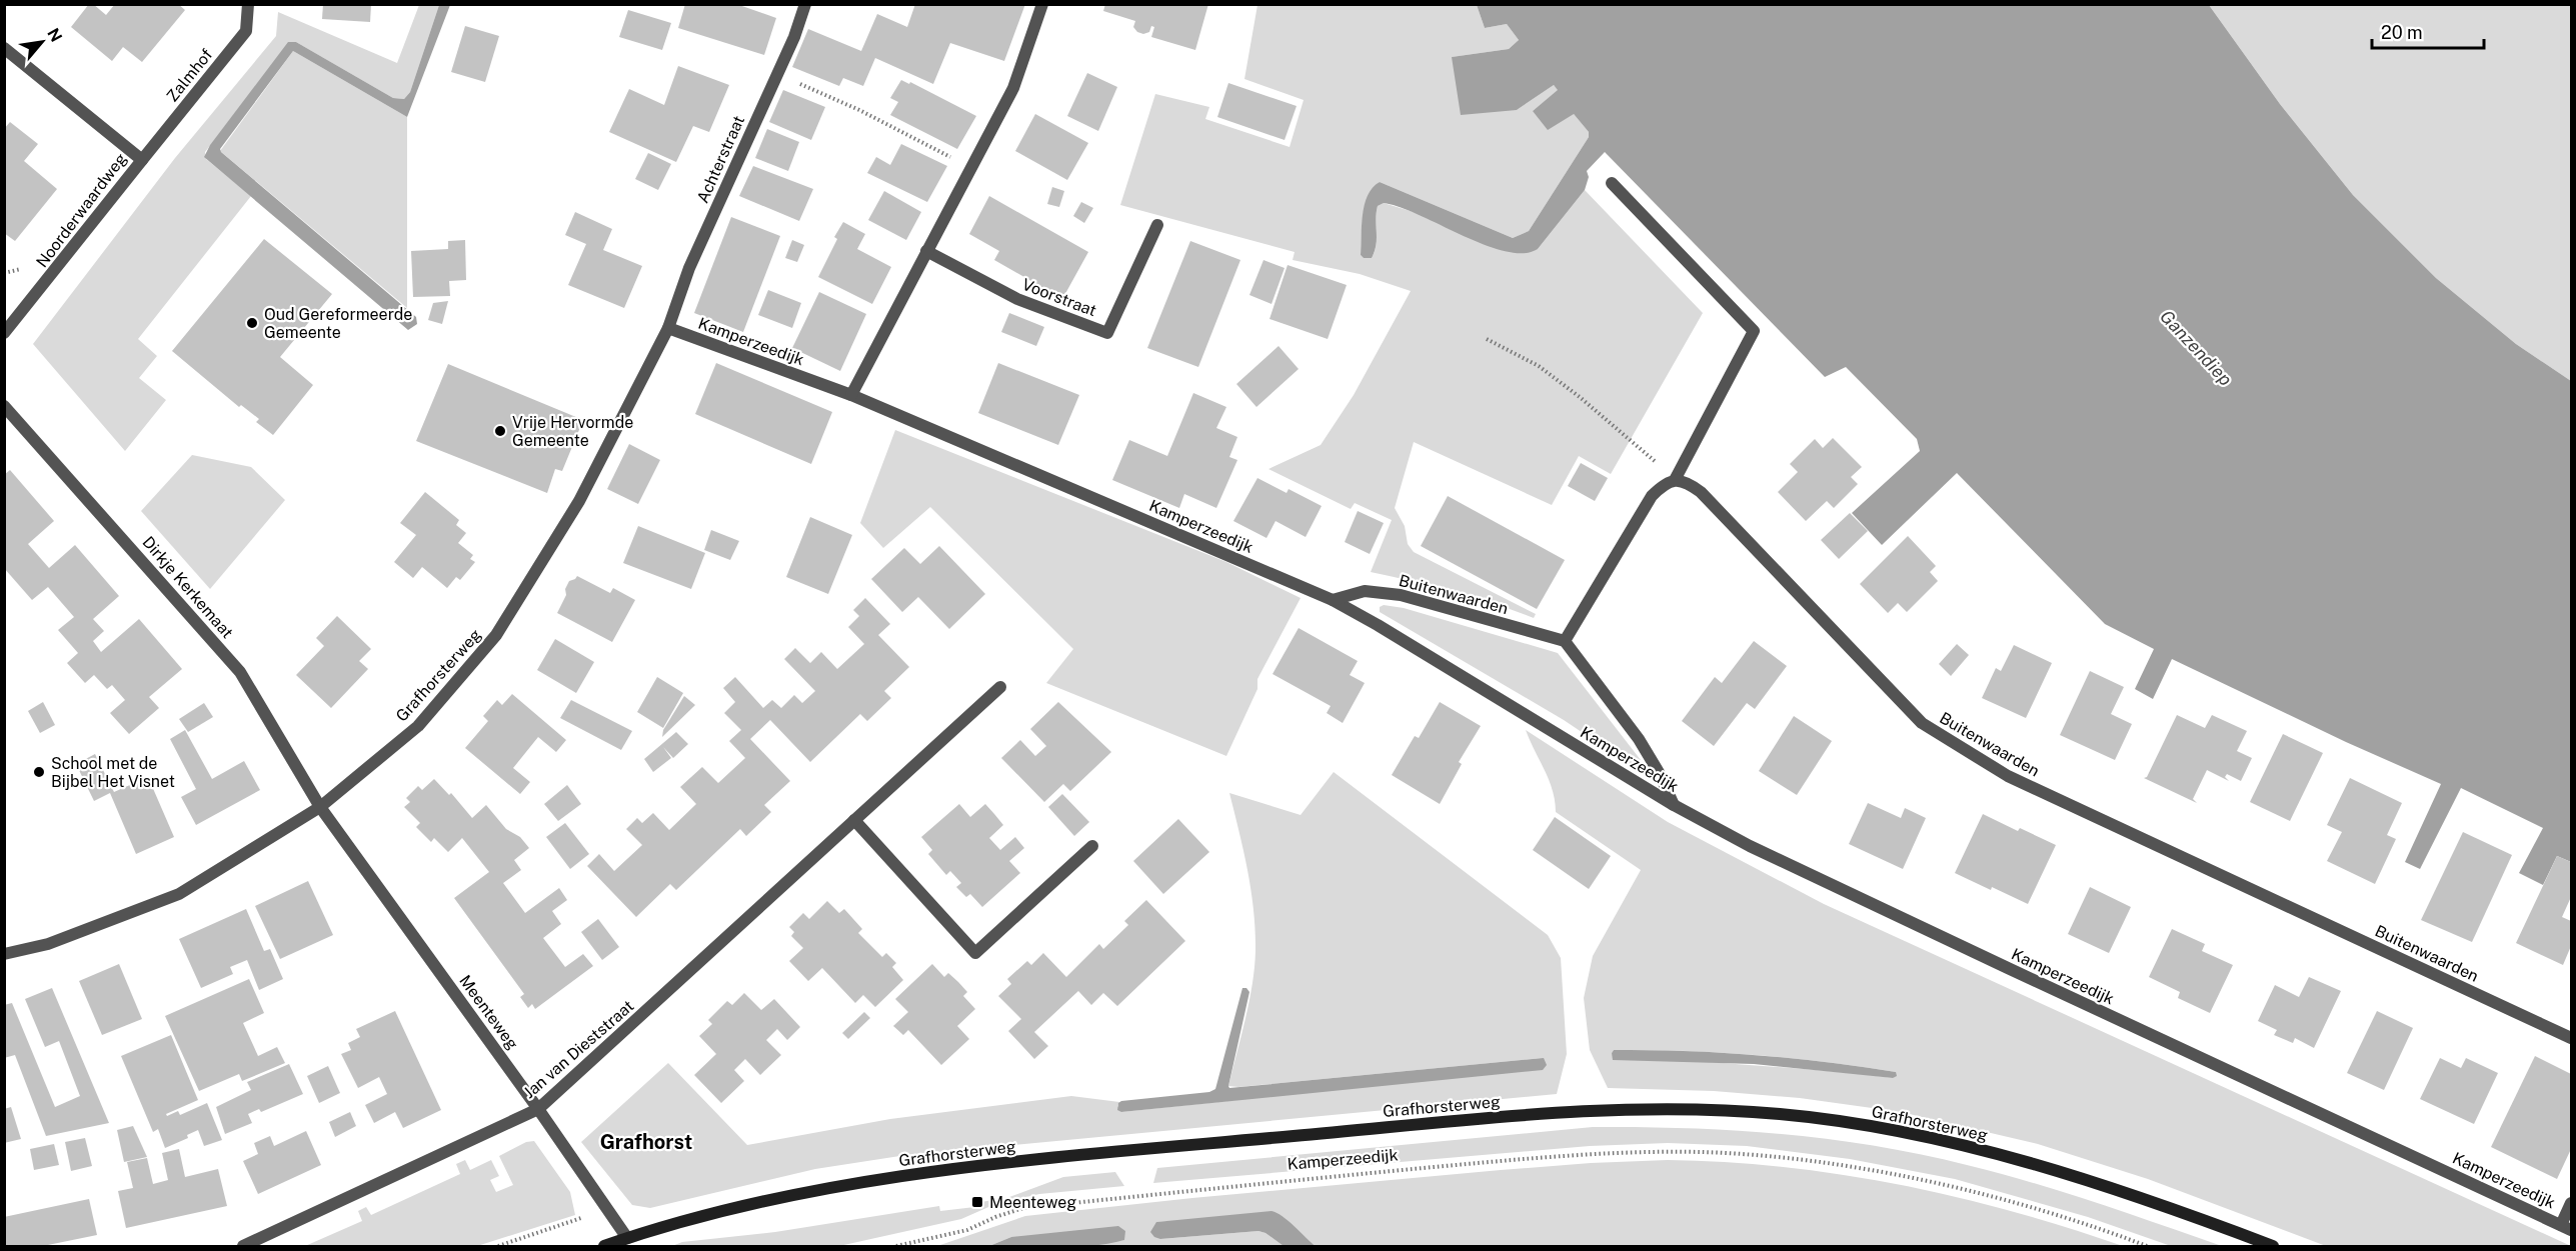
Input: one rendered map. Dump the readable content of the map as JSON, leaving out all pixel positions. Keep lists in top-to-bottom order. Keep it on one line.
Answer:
{"streets":{"main road":["Grafhorsterweg"],"street":["Zalmhof","Achterstraat","Noorderwaardweg","Voorstraat","Kamperzeedijk","Dirkje Kerkemaat","Buitenwaarden","Meenteweg","Jan van Dieststraat"]},"crossings":[["Zalmhof","Noorderwaardweg"],["Achterstraat","Kamperzeedijk"],["Achterstraat","Grafhorsterweg"],["Kamperzeedijk","Buitenwaarden"],["Kamperzeedijk","Grafhorsterweg"],["Dirkje Kerkemaat","Grafhorsterweg"],["Dirkje Kerkemaat","Meenteweg"],["Grafhorsterweg","Meenteweg"],["Meenteweg","Jan van Dieststraat"]],"districts":["Grafhorst"],"water":["Ganzendiep"],"places":{"other":["Oud Gereformeerde Gemeente","Vrije Hervormde Gemeente","School met de Bijbel Het Visnet"],"transit":["Meenteweg"]},"scale_bar":"20 m","north":"top right"}
